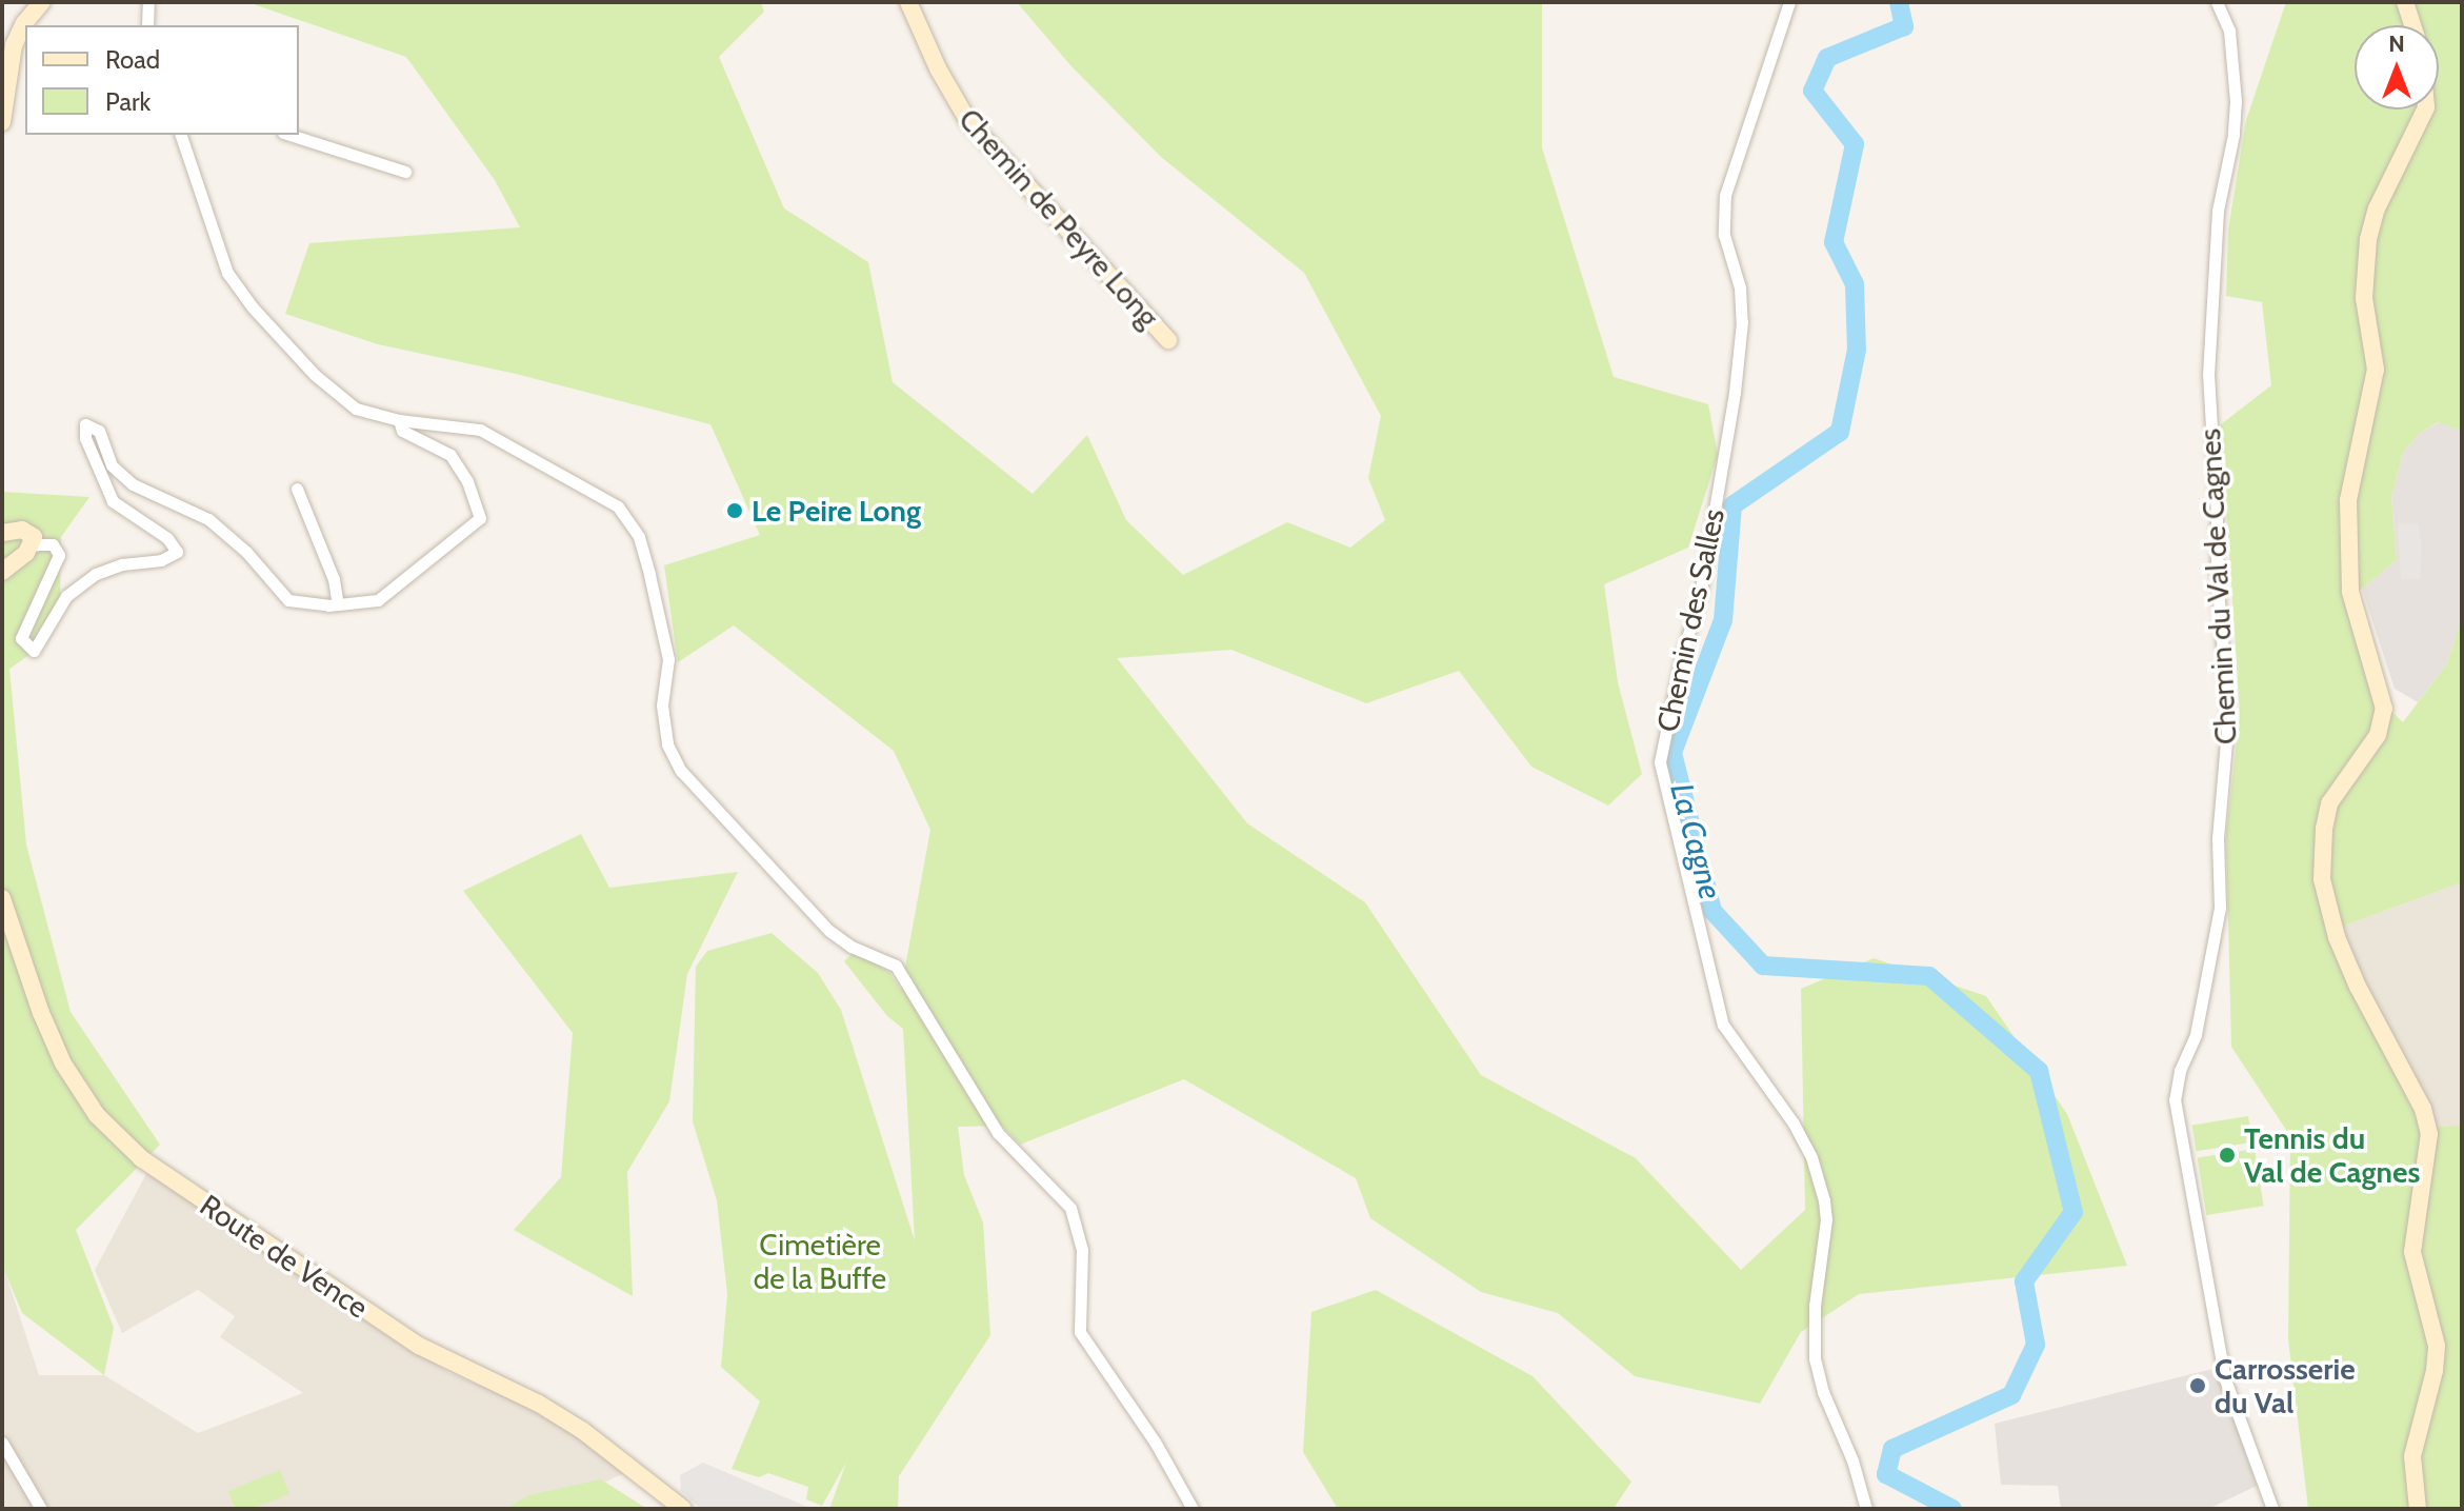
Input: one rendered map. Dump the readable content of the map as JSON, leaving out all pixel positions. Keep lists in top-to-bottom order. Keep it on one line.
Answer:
{"streets":{"street":["Chemin de Peyre Long","Chemin du Val de Cagnes","Chemin des Salles","Route de Vence"]},"water":["La Cagne"],"parks":["Cimetière de la Buffe"],"places":["Le Peire Long","Tennis du Val de Cagnes","Carrosserie du Val"],"legend":["Road","Park"],"north":"top"}
